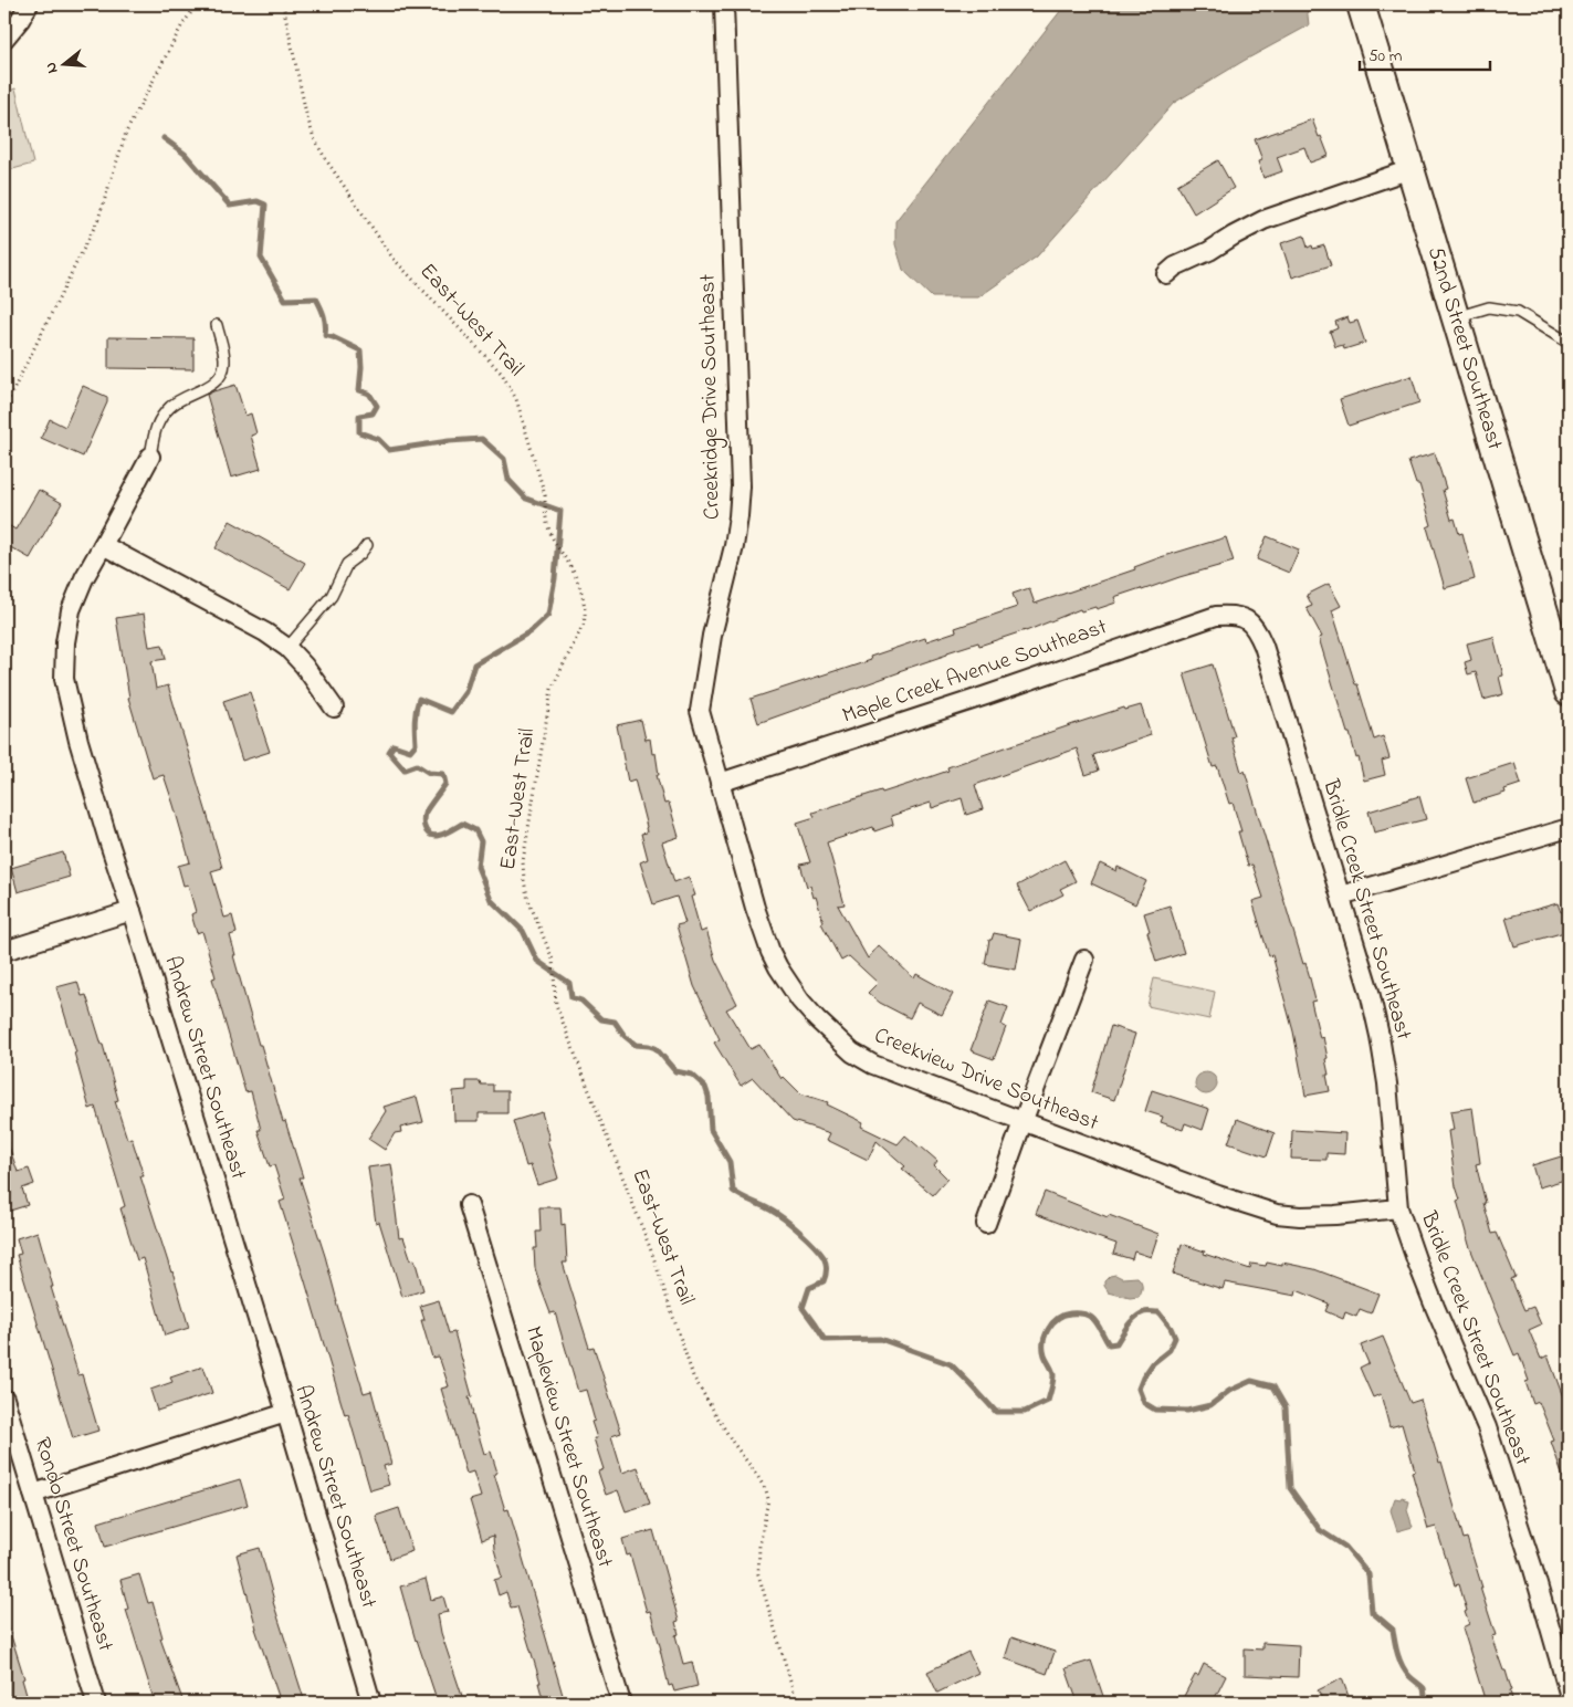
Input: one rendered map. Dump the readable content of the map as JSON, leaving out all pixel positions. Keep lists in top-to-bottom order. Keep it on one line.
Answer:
{"streets":{"main road":["52nd Street Southeast"],"street":["Creekridge Drive Southeast","Maple Creek Avenue Southeast","Bridle Creek Street Southeast","Andrew Street Southeast","Creekview Drive Southeast","Mapleview Street Southeast","Rondo Street Southeast"],"path":["East-West Trail"]},"crossings":[["Creekridge Drive Southeast","Maple Creek Avenue Southeast"],["Creekridge Drive Southeast","Creekview Drive Southeast"],["Maple Creek Avenue Southeast","Bridle Creek Street Southeast"],["Maple Creek Avenue Southeast","Creekview Drive Southeast"],["Bridle Creek Street Southeast","Creekview Drive Southeast"]],"scale_bar":"50 m","north":"left"}
